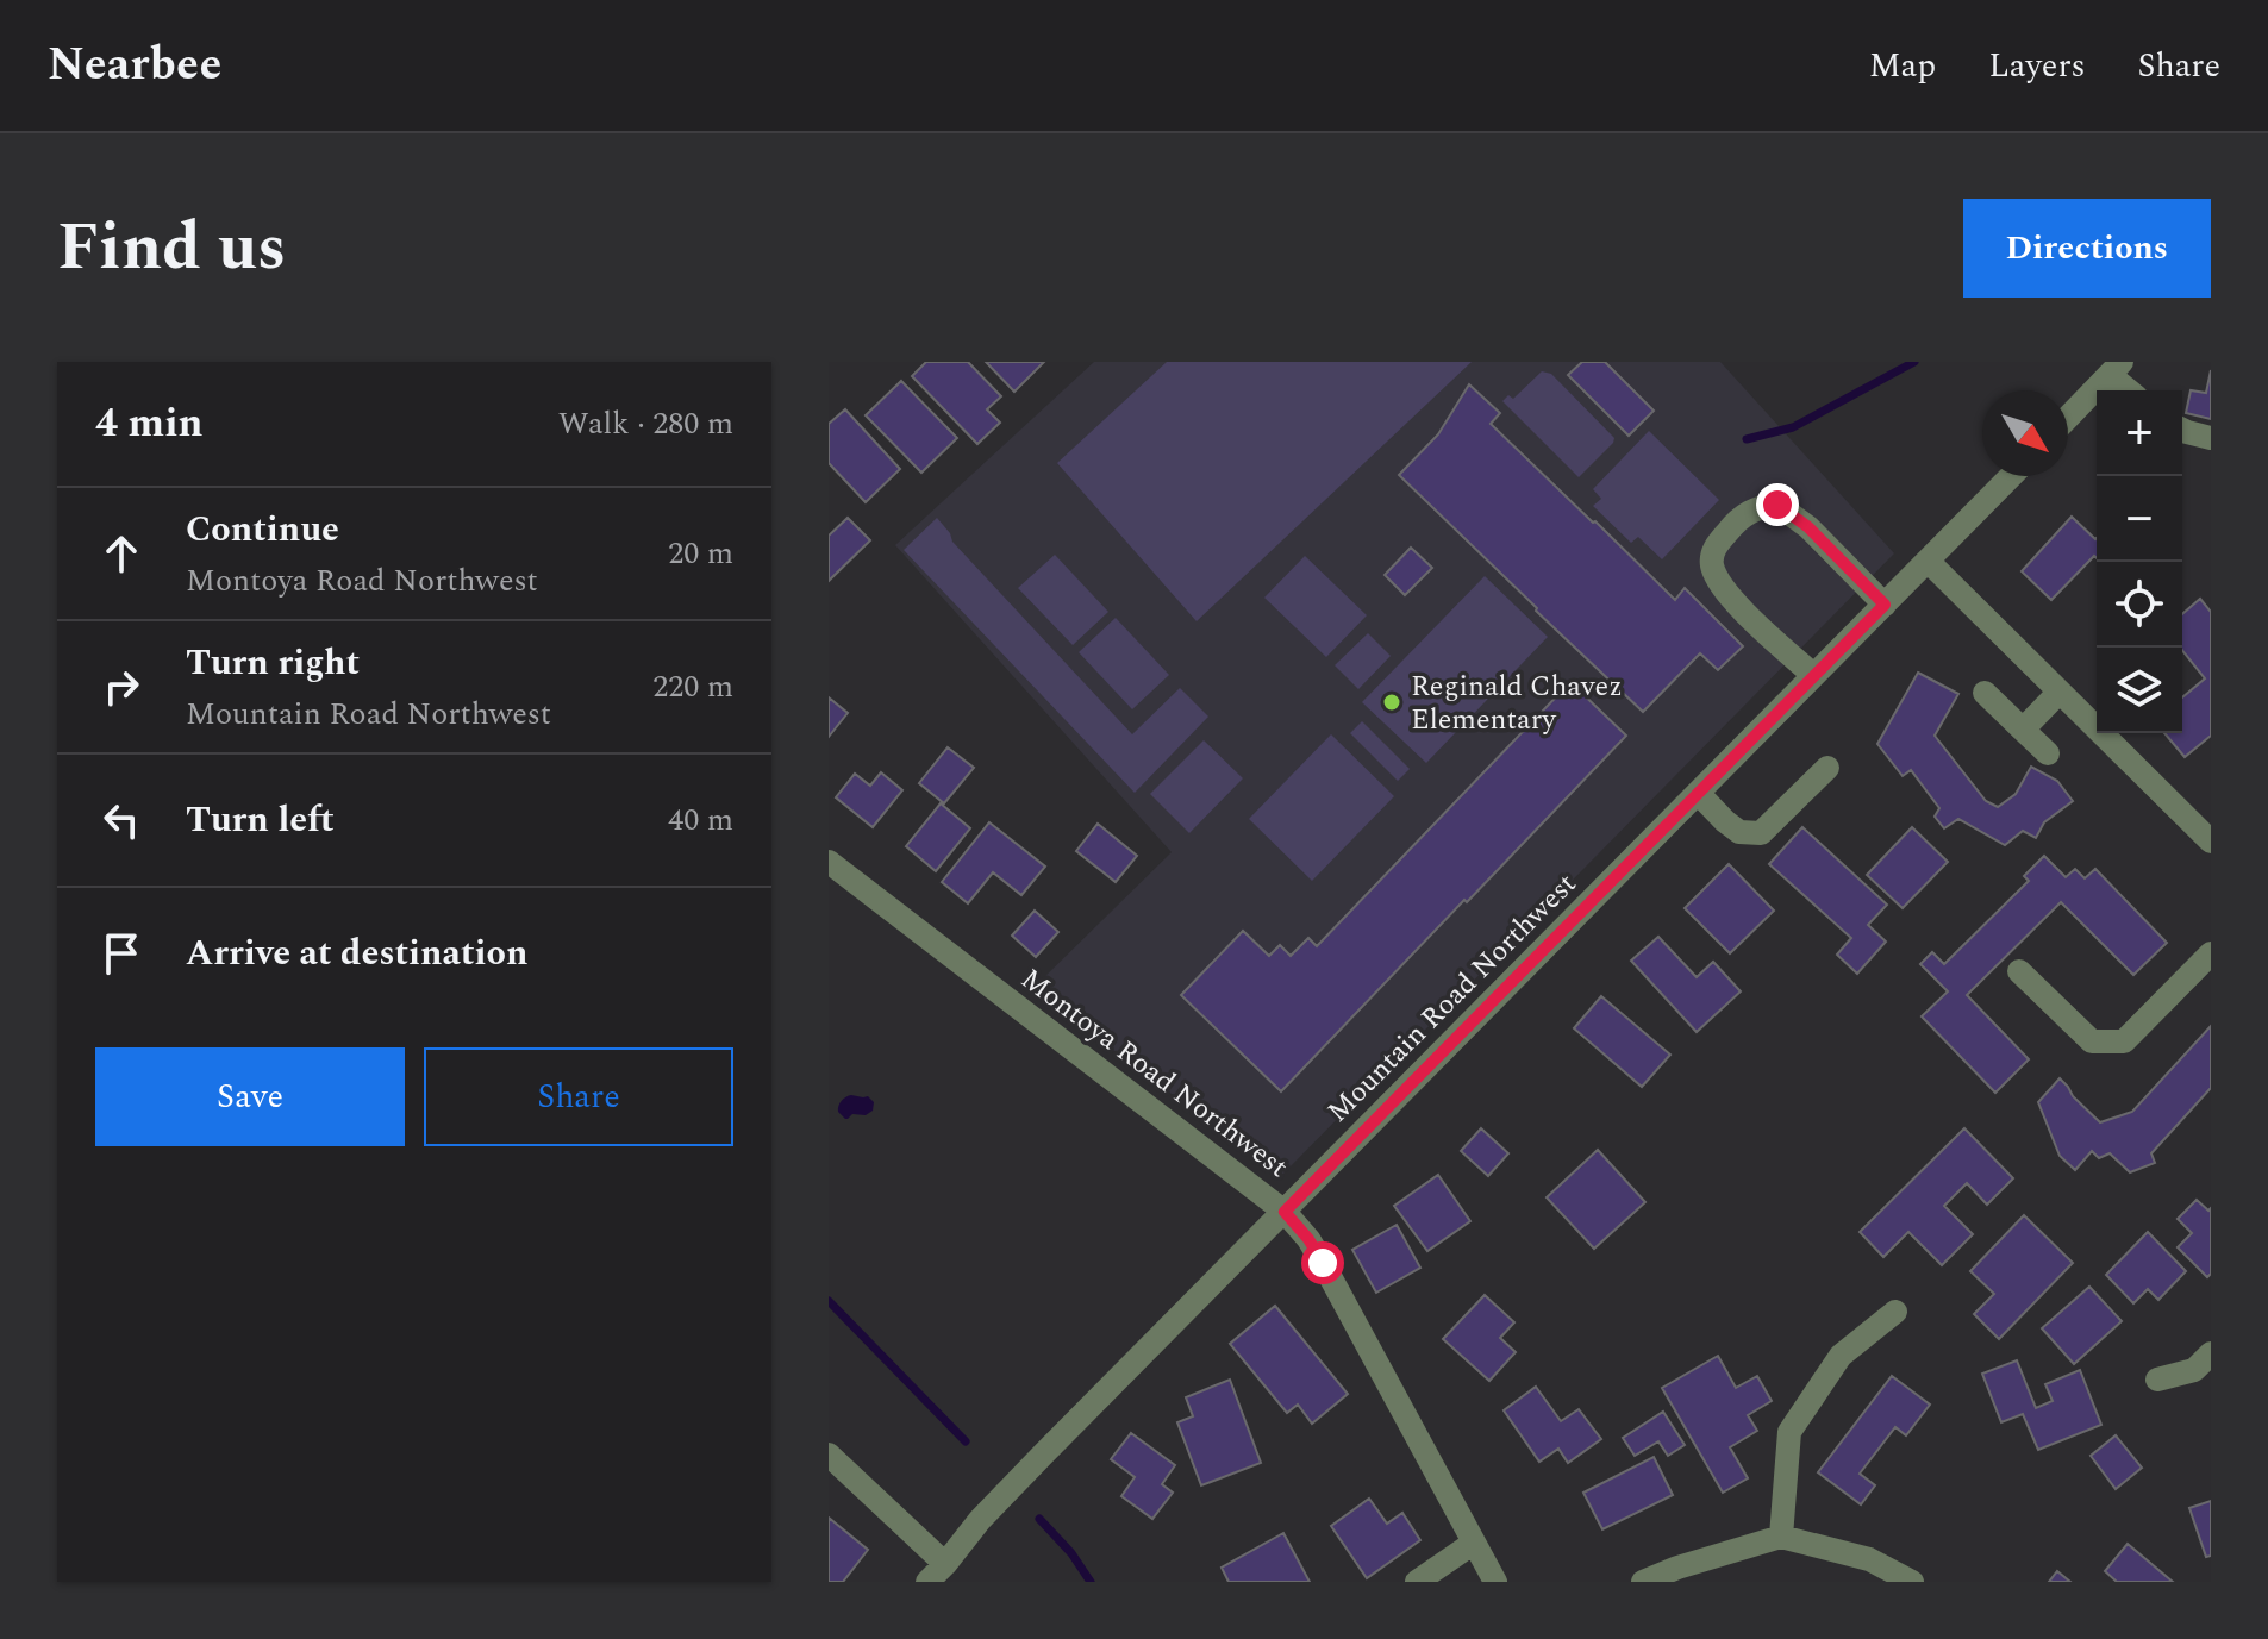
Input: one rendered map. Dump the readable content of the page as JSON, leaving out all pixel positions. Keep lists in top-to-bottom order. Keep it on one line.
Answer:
{"streets":{"street":["Mountain Road Northwest","Montoya Road Northwest"]},"crossings":[["Mountain Road Northwest","Montoya Road Northwest"]],"places":["Reginald Chavez Elementary"],"north":"bottom right","page":{"header":"Nearbee","nav":["Map","Layers","Share"],"title":"Find us","buttons":["Directions",["Save","Share"]],"heading":["4 min","Walk · 280 m"],"map_buttons":["+","−"],"list":[["Continue","Montoya Road Northwest","20 m"],["Turn right","Mountain Road Northwest","220 m"],["Turn left","40 m"],"Arrive at destination"]}}
